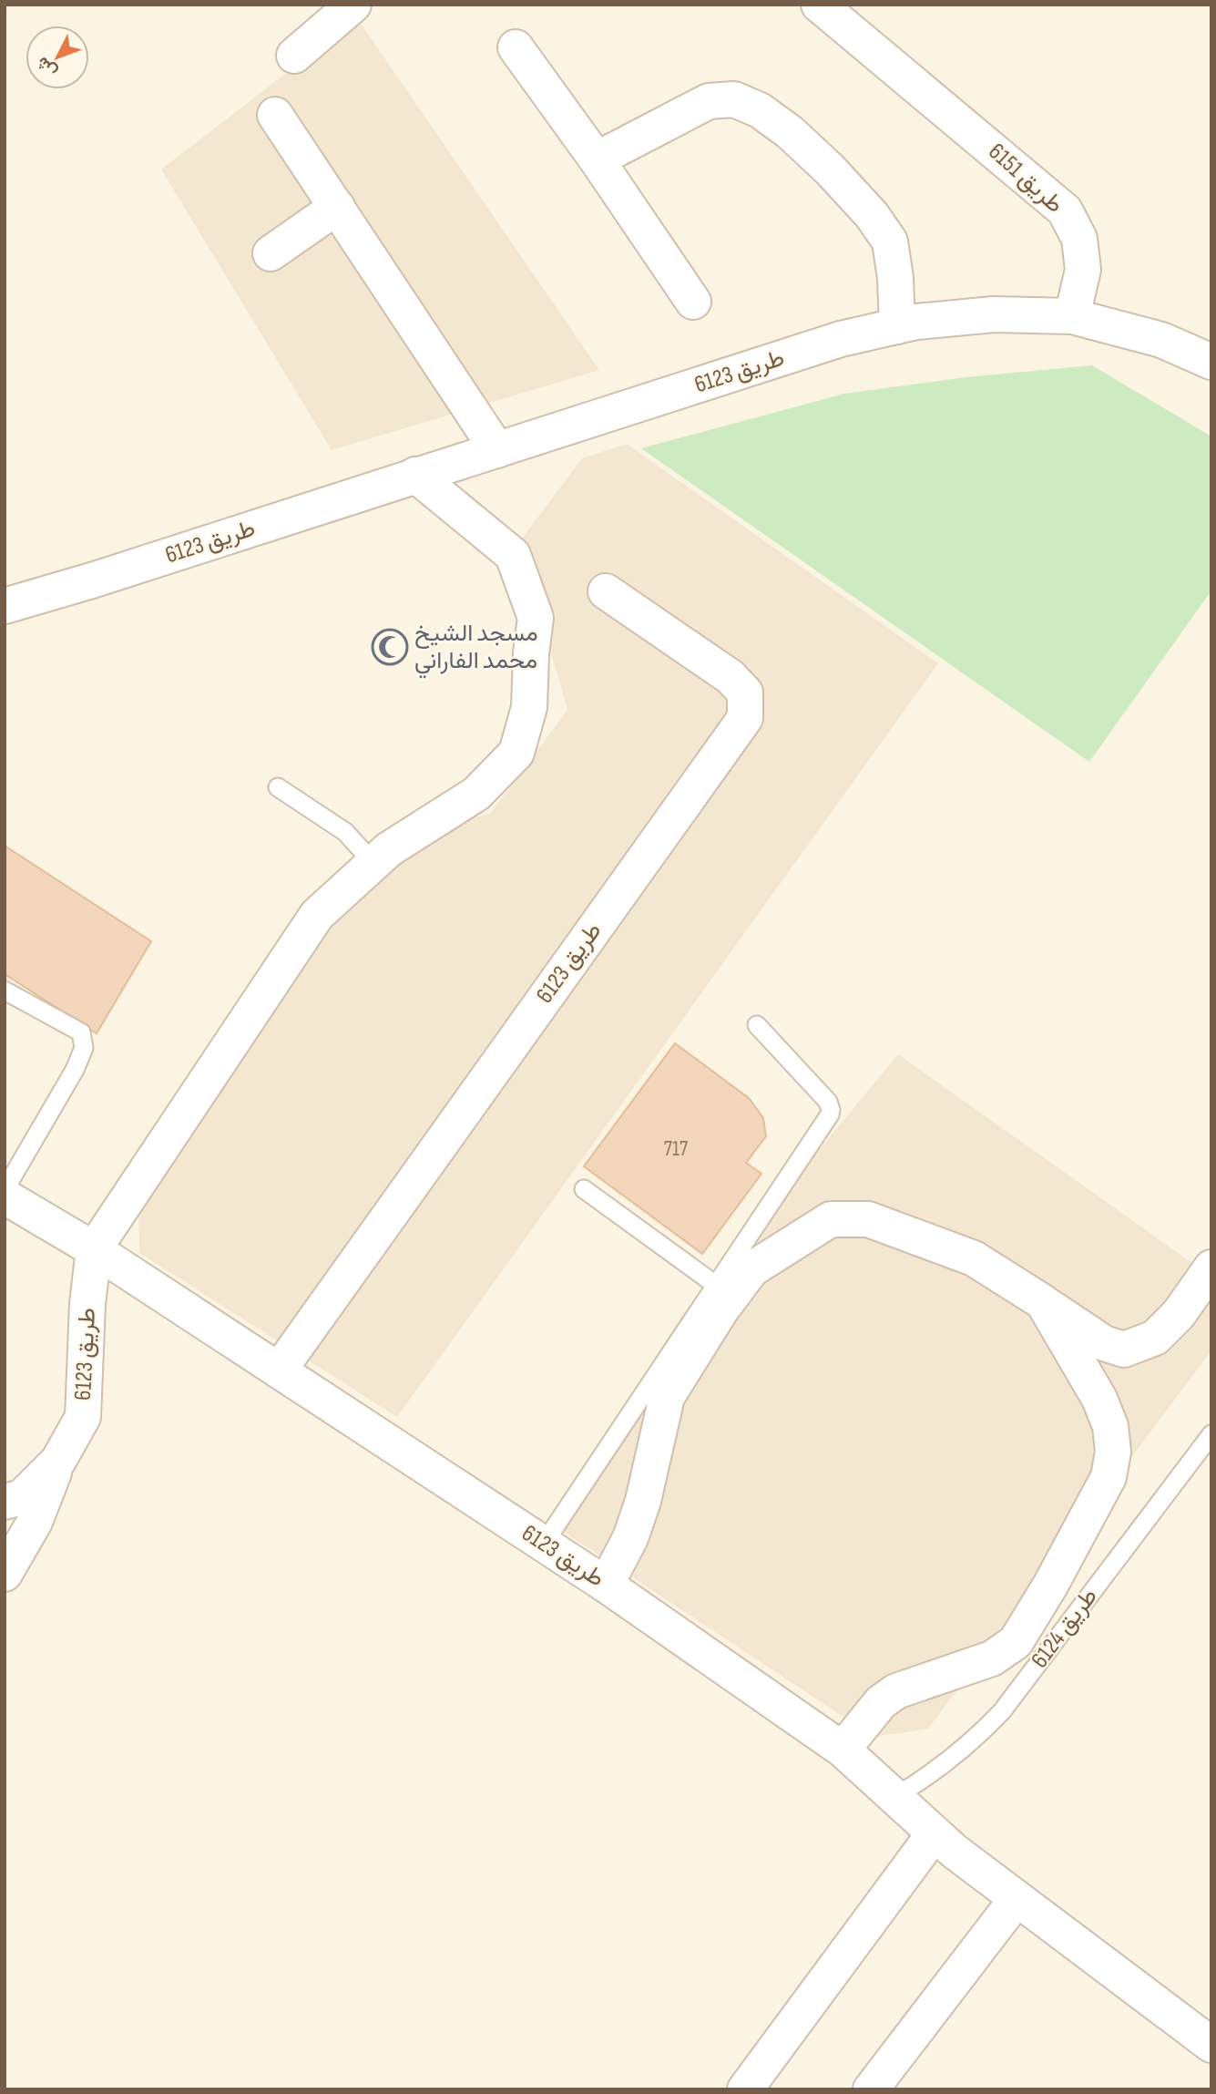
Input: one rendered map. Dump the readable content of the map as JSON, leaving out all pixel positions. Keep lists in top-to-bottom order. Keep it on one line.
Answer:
{"streets":{"street":["طريق 6151","طريق 6123","طريق 6124"]},"crossings":[["طريق 6151","طريق 6123"],["طريق 6123","طريق 6124"]],"places":{"mosque":["مسجد الشيخ محمد الفاراني"]},"house_numbers":["717"],"north":"bottom left"}
